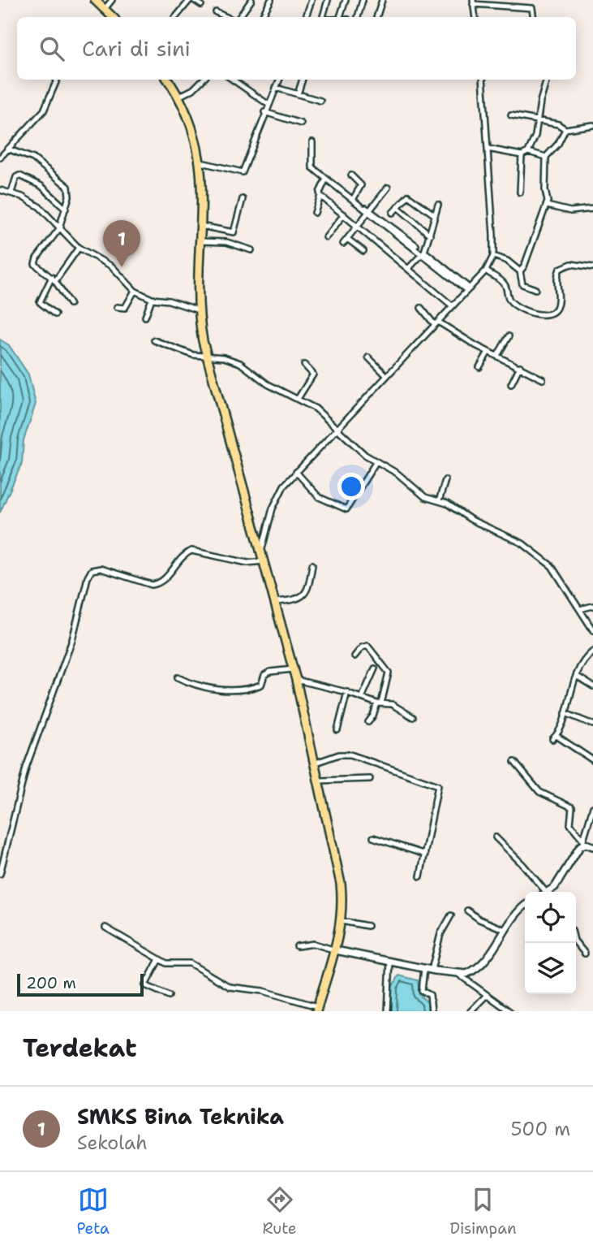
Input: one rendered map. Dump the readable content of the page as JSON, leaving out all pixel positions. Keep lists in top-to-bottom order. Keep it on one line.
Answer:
{"scale_bar":"200 m","page":{"search":"Cari di sini","pins":"1","scale":"200 m","heading":"Terdekat","list":[{"mark":"1","name":"SMKS Bina Teknika","note":"Sekolah","value":"500 m"}],"nav":["Peta","Rute","Disimpan"]}}
